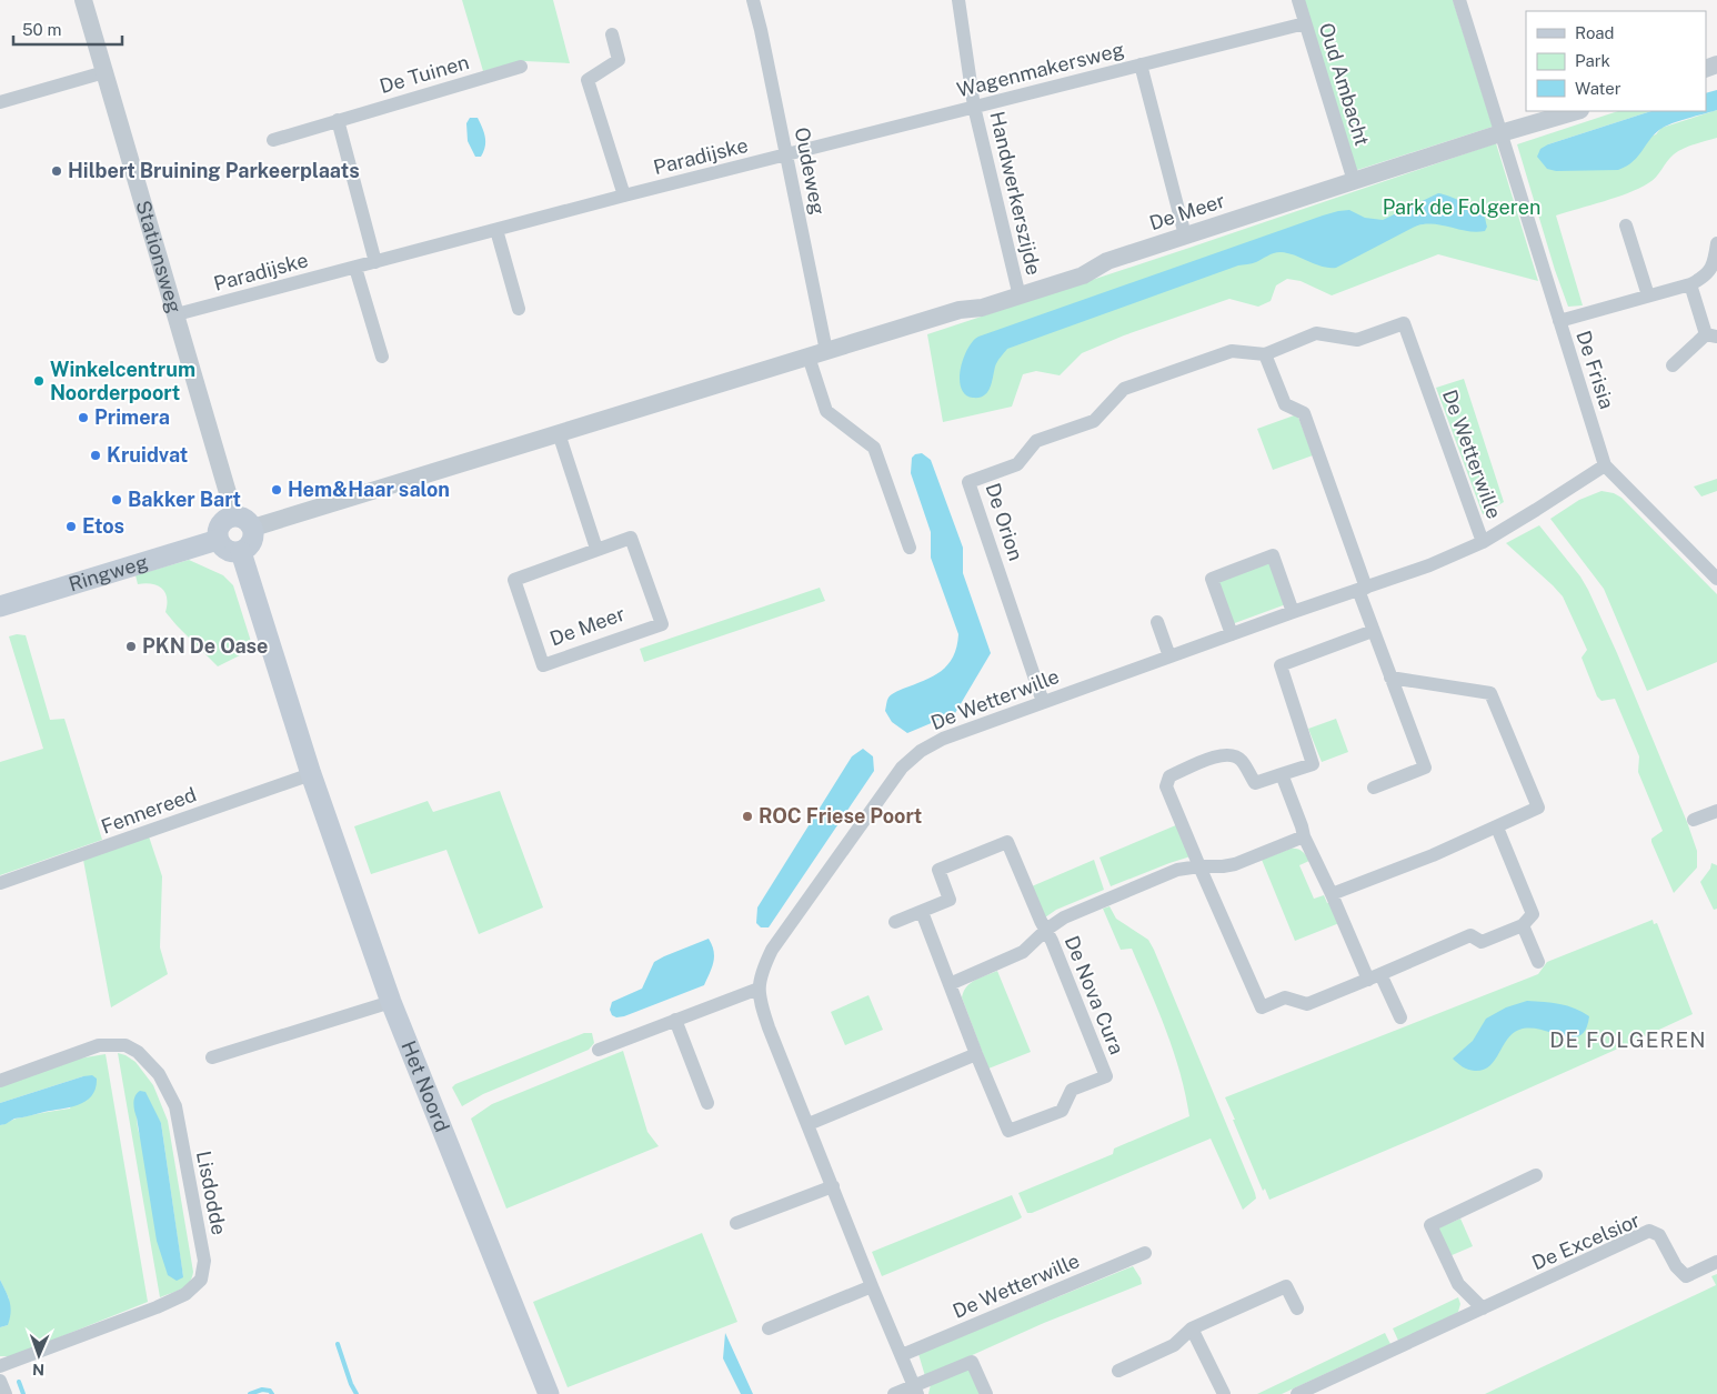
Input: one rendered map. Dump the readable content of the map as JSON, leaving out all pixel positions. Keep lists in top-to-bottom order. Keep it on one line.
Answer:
{"streets":{"main road":["Ringweg","Het Noord"],"street":["Wagenmakersweg","De Tuinen","Oud Ambacht","Paradijske","Oudeweg","Handwerkerszijde","De Meer","Stationsweg","De Frisia","De Wetterwille","De Orion","Fennereed","De Nova Cura","Lisdodde","De Excelsior"]},"crossings":[["Wagenmakersweg","Oud Ambacht"],["Wagenmakersweg","Paradijske"],["Wagenmakersweg","Oudeweg"],["Wagenmakersweg","Handwerkerszijde"],["Oud Ambacht","De Meer"],["Paradijske","Oudeweg"],["Paradijske","Stationsweg"],["Oudeweg","De Meer"],["Handwerkerszijde","De Meer"],["De Meer","Stationsweg"],["De Meer","De Frisia"],["De Meer","Ringweg"],["Stationsweg","Ringweg"],["De Frisia","De Wetterwille"],["De Wetterwille","De Orion"],["Fennereed","Het Noord"]],"districts":["DE FOLGEREN"],"parks":["Park de Folgeren"],"places":["Hilbert Bruining Parkeerplaats","Winkelcentrum Noorderpoort","Primera","Kruidvat","Hem&Haar salon","Bakker Bart","Etos","PKN De Oase","ROC Friese Poort"],"legend":["Road","Park","Water"],"scale_bar":"50 m","north":"bottom"}
